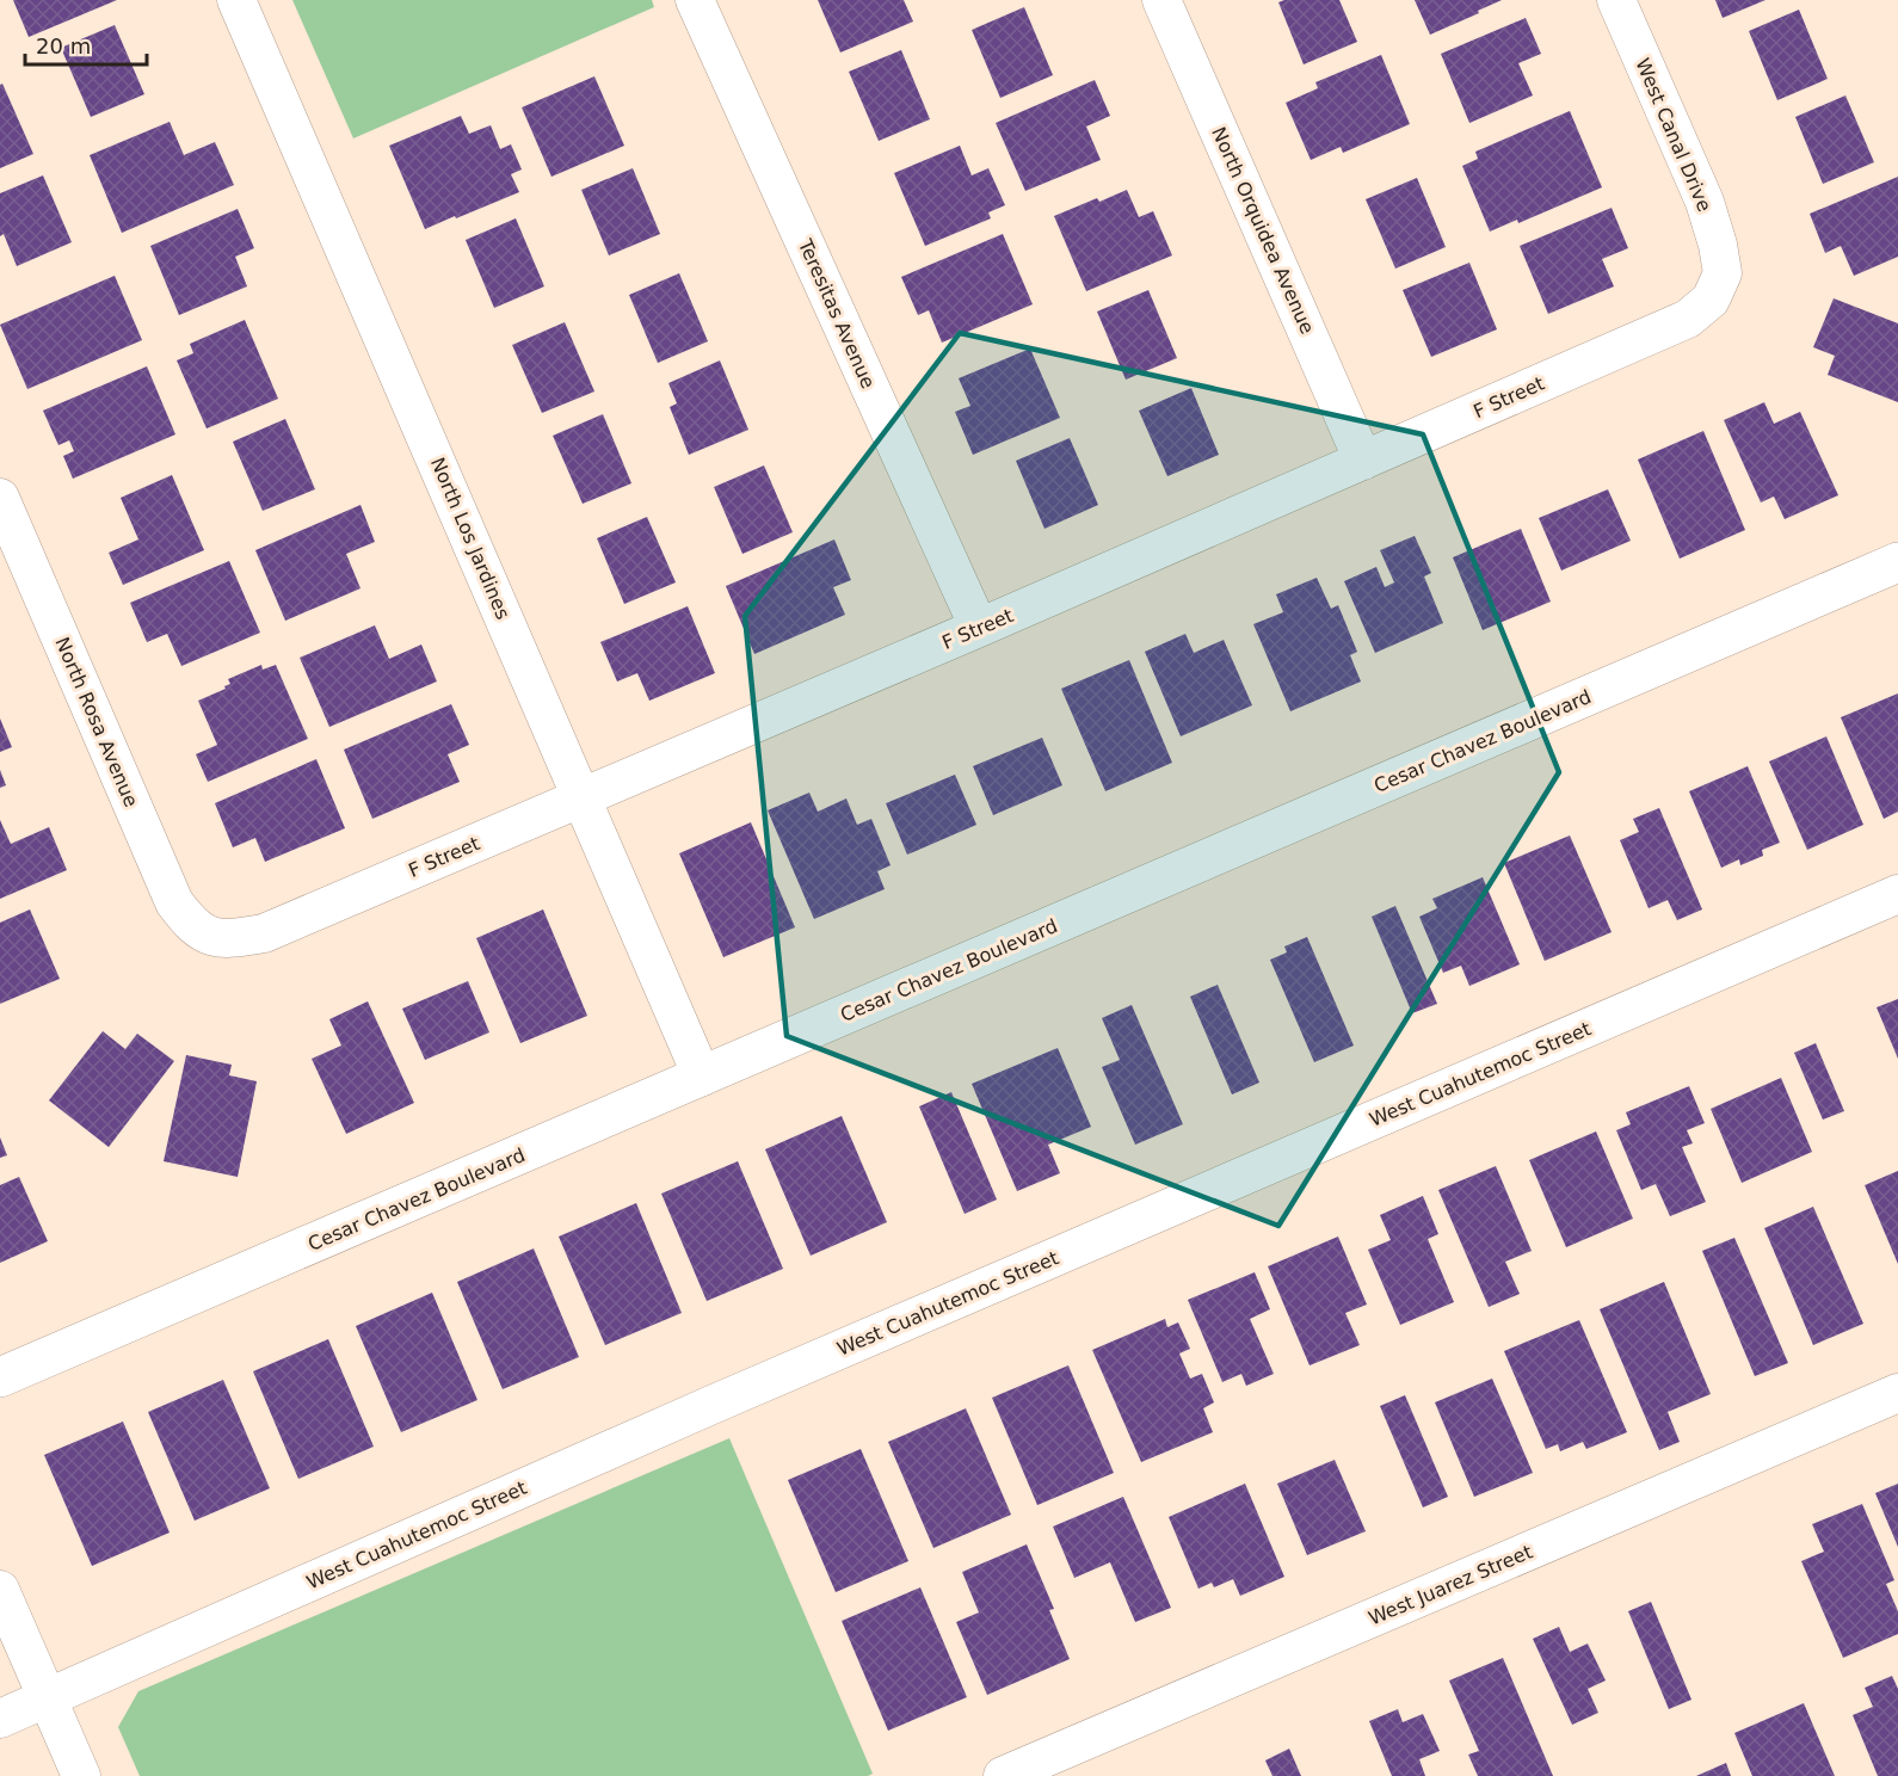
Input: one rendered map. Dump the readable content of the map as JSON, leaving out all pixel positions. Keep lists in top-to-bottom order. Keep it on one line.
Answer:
{"streets":{"street":["West Canal Drive","North Orquidea Avenue","Teresitas Avenue","F Street","North Los Jardines","North Rosa Avenue","Cesar Chavez Boulevard","West Cuahutemoc Street","West Juarez Street"]},"crossings":[["West Canal Drive","F Street"],["North Orquidea Avenue","F Street"],["Teresitas Avenue","F Street"],["F Street","North Los Jardines"],["F Street","North Rosa Avenue"],["North Los Jardines","Cesar Chavez Boulevard"]],"scale_bar":"20 m"}
